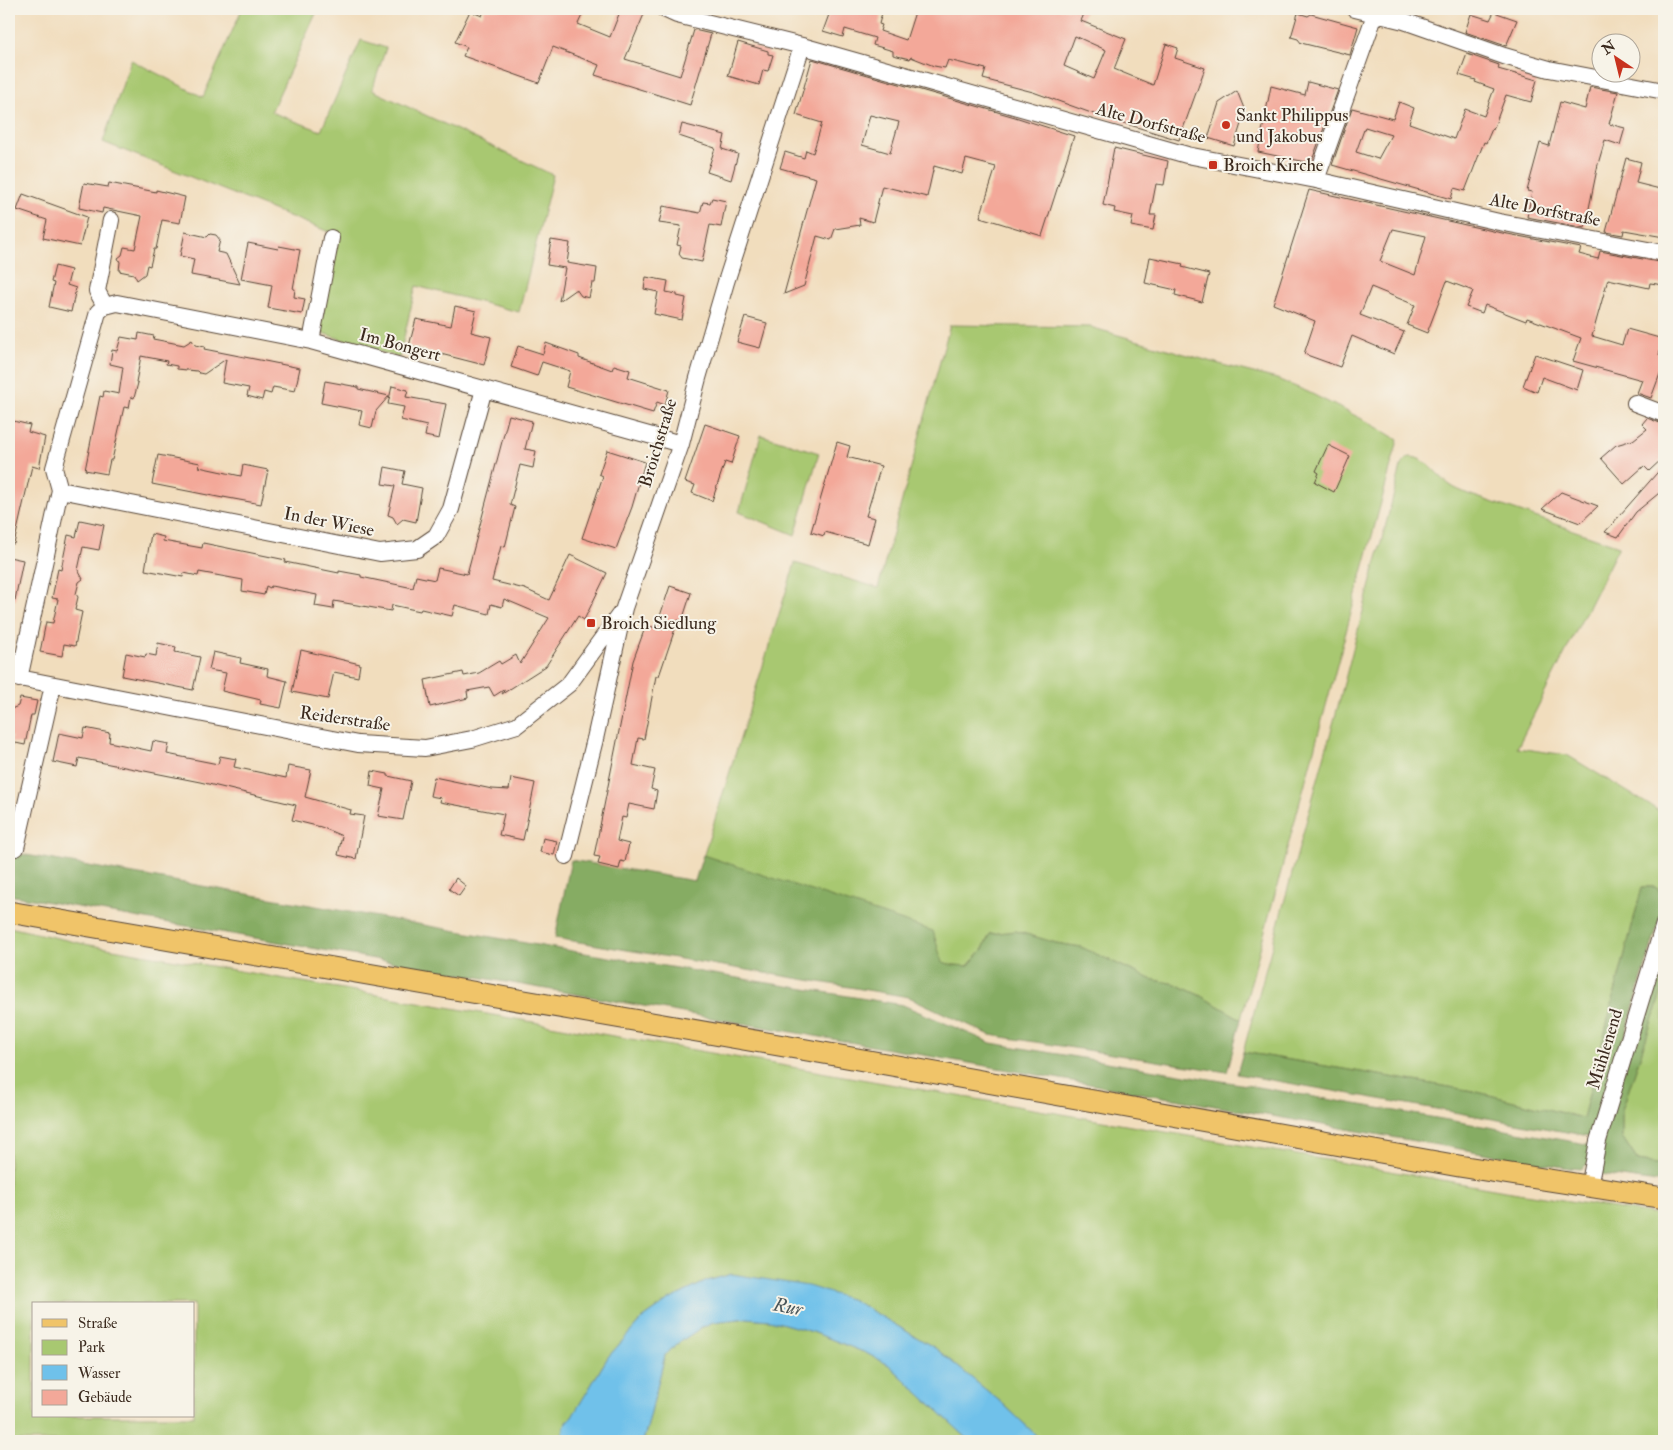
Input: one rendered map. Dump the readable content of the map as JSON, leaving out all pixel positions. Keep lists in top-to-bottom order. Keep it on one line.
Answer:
{"streets":{"street":["Alte Dorfstraße","Im Bongert","Broichstraße","In der Wiese","Reiderstraße","Mühlenend"]},"crossings":[["Alte Dorfstraße","Broichstraße"],["Im Bongert","Broichstraße"],["Im Bongert","In der Wiese"],["Broichstraße","Reiderstraße"]],"water":["Rur"],"places":{"other":["Sankt Philippus und Jakobus"],"transit":["Broich Kirche","Broich Siedlung"]},"legend":["Straße","Park","Wasser","Gebäude"],"north":"top left"}
